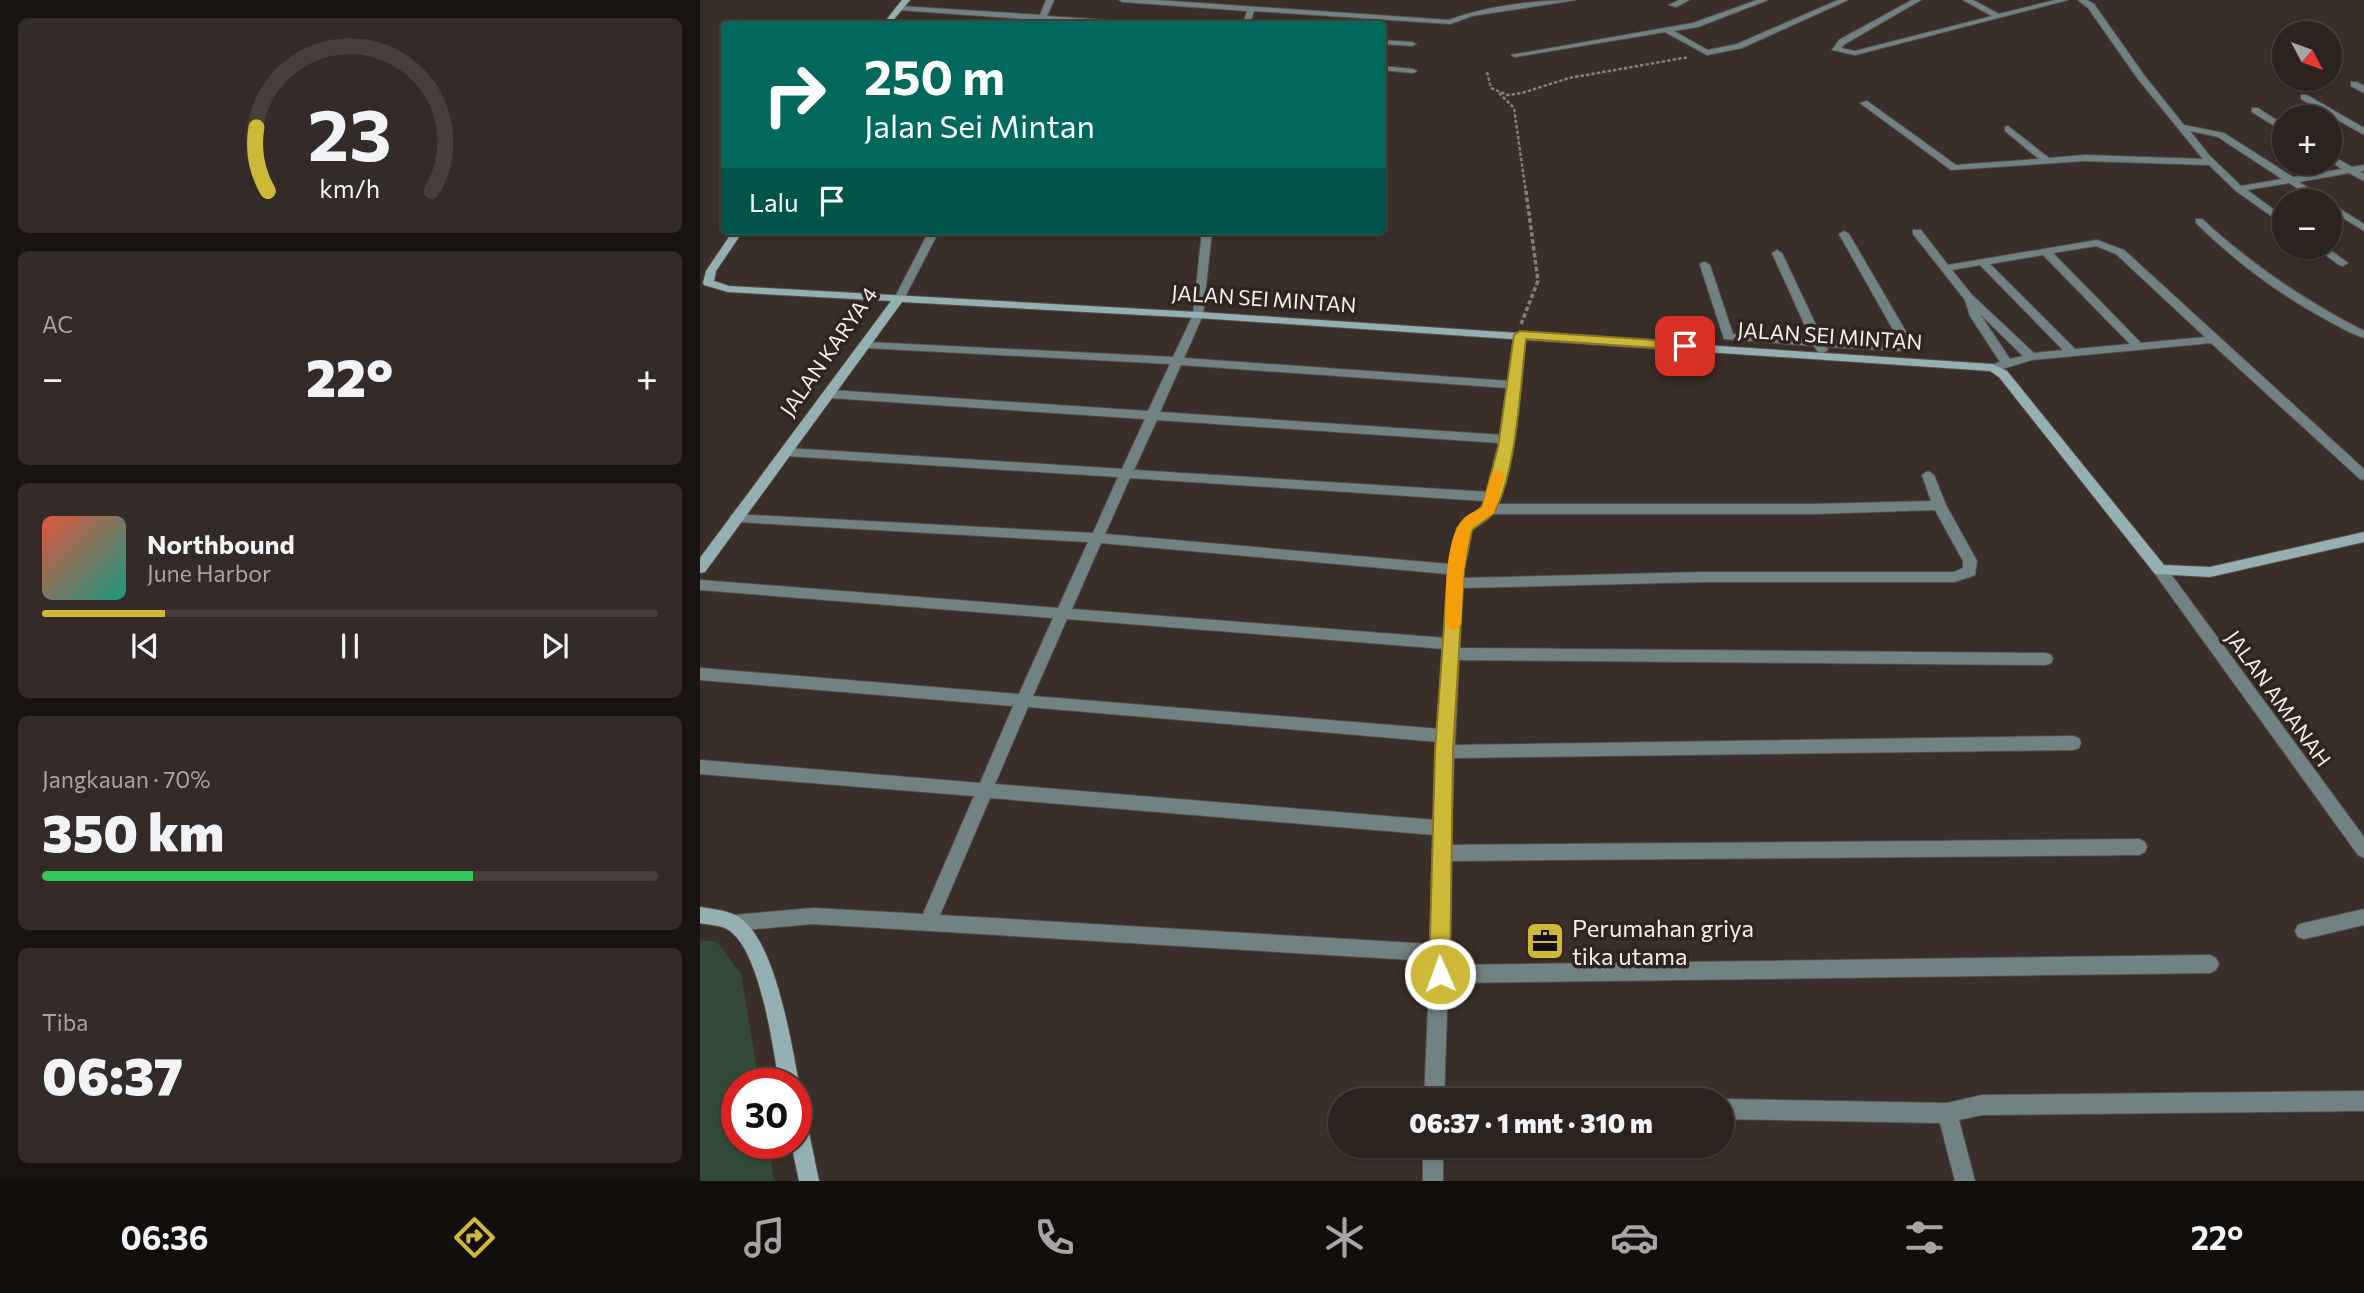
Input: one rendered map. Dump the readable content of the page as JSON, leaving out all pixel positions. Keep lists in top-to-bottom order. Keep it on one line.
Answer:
{"streets":{"street":["JALAN SEI MINTAN","JALAN KARYA 4","JALAN AMANAH"]},"crossings":[["JALAN SEI MINTAN","JALAN KARYA 4"]],"places":{"office":["Perumahan griya tika utama"]},"north":"bottom right","page":{"map_buttons":["+","−"],"turn":["250 m","Jalan Sei Mintan"],"then":"Lalu","tile":["AC",["Jangkauan · 70%","350 km"],["Tiba","06:37"]],"heat":["−","22°","+"],"song":["Northbound","June Harbor"],"limit":"30","trip":"06:37 · 1 mnt · 310 m","tabs":["06:36","22°"],"gauge":["23","km/h"]}}
